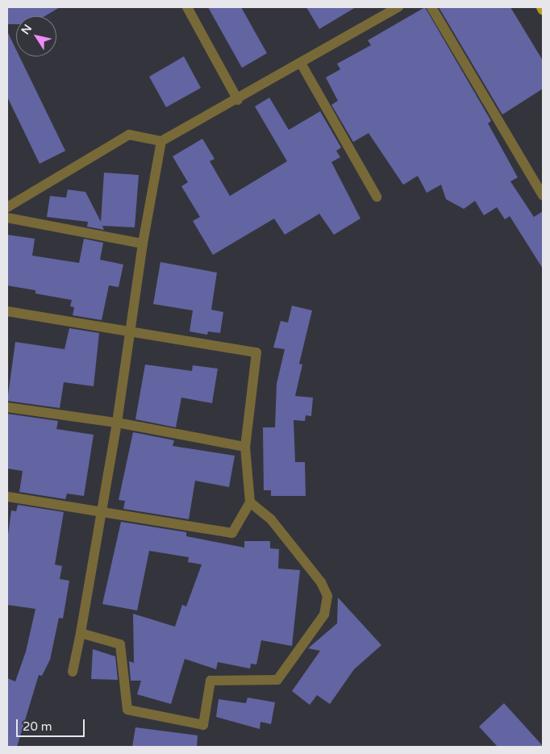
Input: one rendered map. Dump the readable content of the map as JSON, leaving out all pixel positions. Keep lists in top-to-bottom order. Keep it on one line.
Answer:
{"scale_bar":"20 m","north":"top left"}
